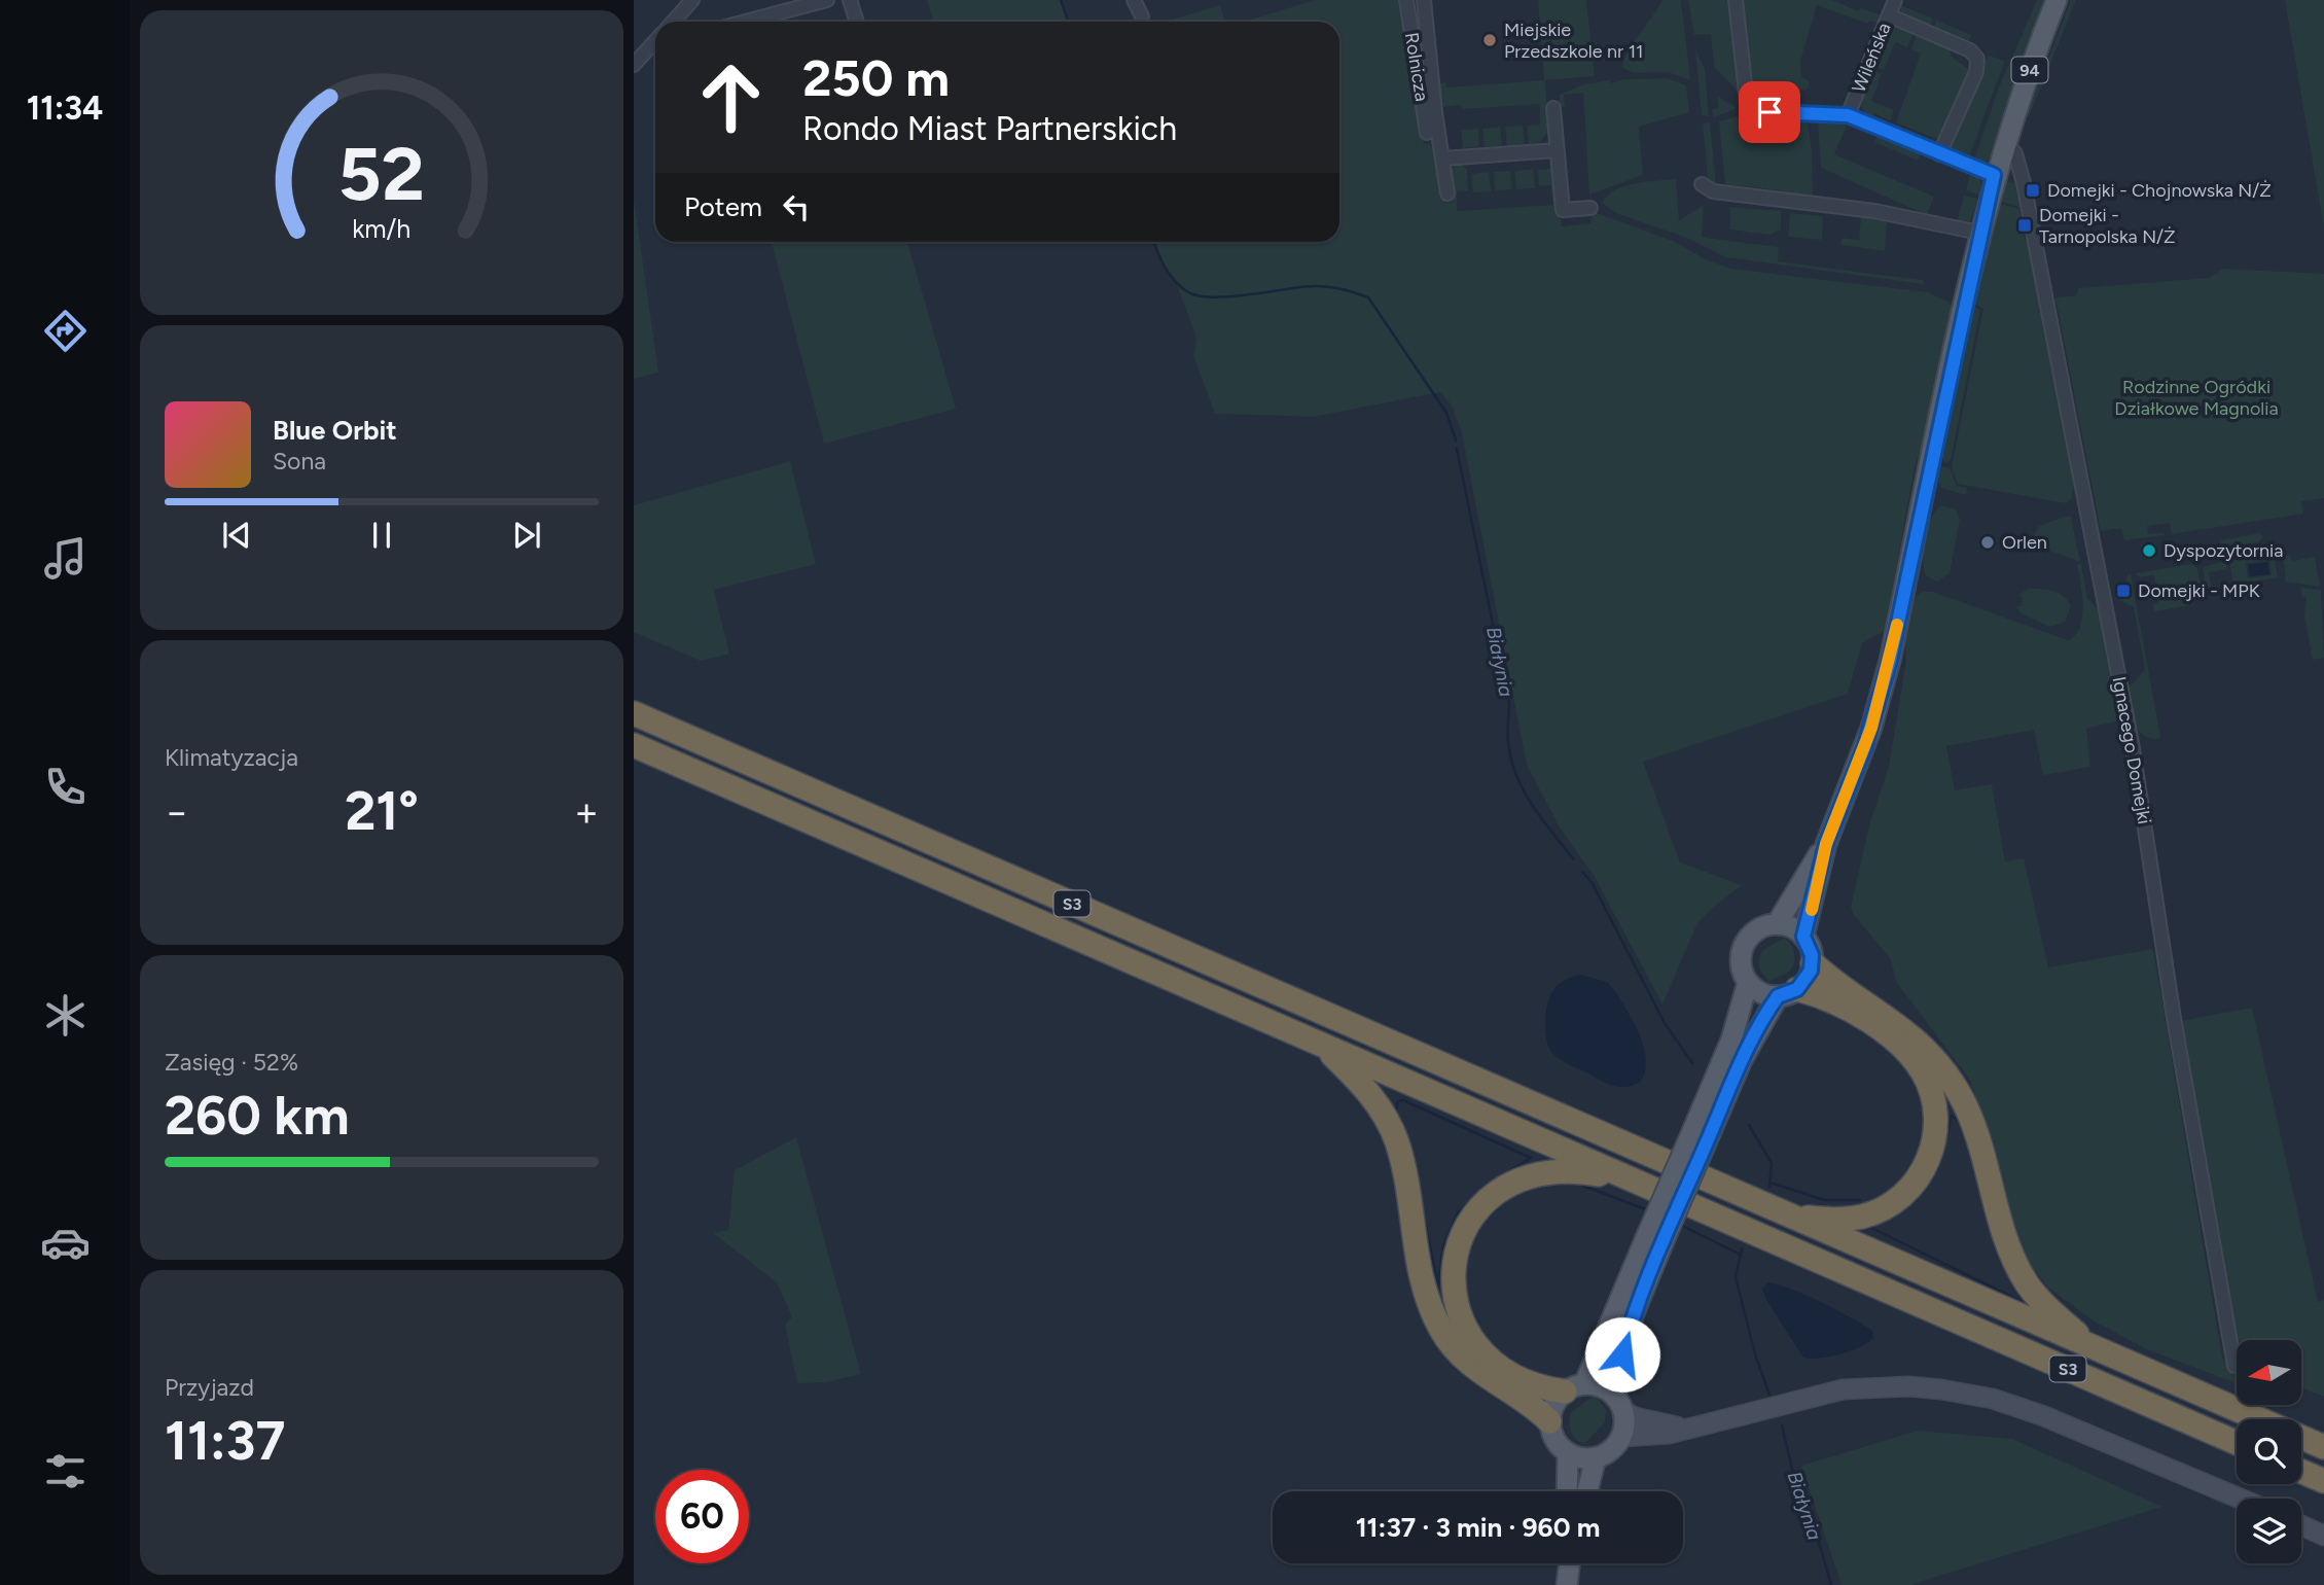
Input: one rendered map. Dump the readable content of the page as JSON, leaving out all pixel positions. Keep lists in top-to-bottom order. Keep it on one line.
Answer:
{"streets":{"highway":["S3"],"main road":["94"],"street":["Wileńska","Rolnicza","Ignacego Domejki"]},"crossings":[["94","Ignacego Domejki"]],"water":["Białynia"],"parks":["Rodzinne Ogródki Działkowe Magnolia"],"places":{"other":["Miejskie Przedszkole nr 11","Orlen","Dyspozytornia"],"transit":["Domejki - Chojnowska N/Ż","Domejki - Tarnopolska N/Ż","Domejki - MPK"]},"north":"left","page":{"tabs":"11:34","turn":["250 m","Rondo Miast Partnerskich"],"then":"Potem","song":["Blue Orbit","Sona"],"tile":["Klimatyzacja",["Zasięg · 52%","260 km"],["Przyjazd","11:37"]],"heat":["−","21°","+"],"limit":"60","trip":"11:37 · 3 min · 960 m","gauge":["52","km/h"]}}
